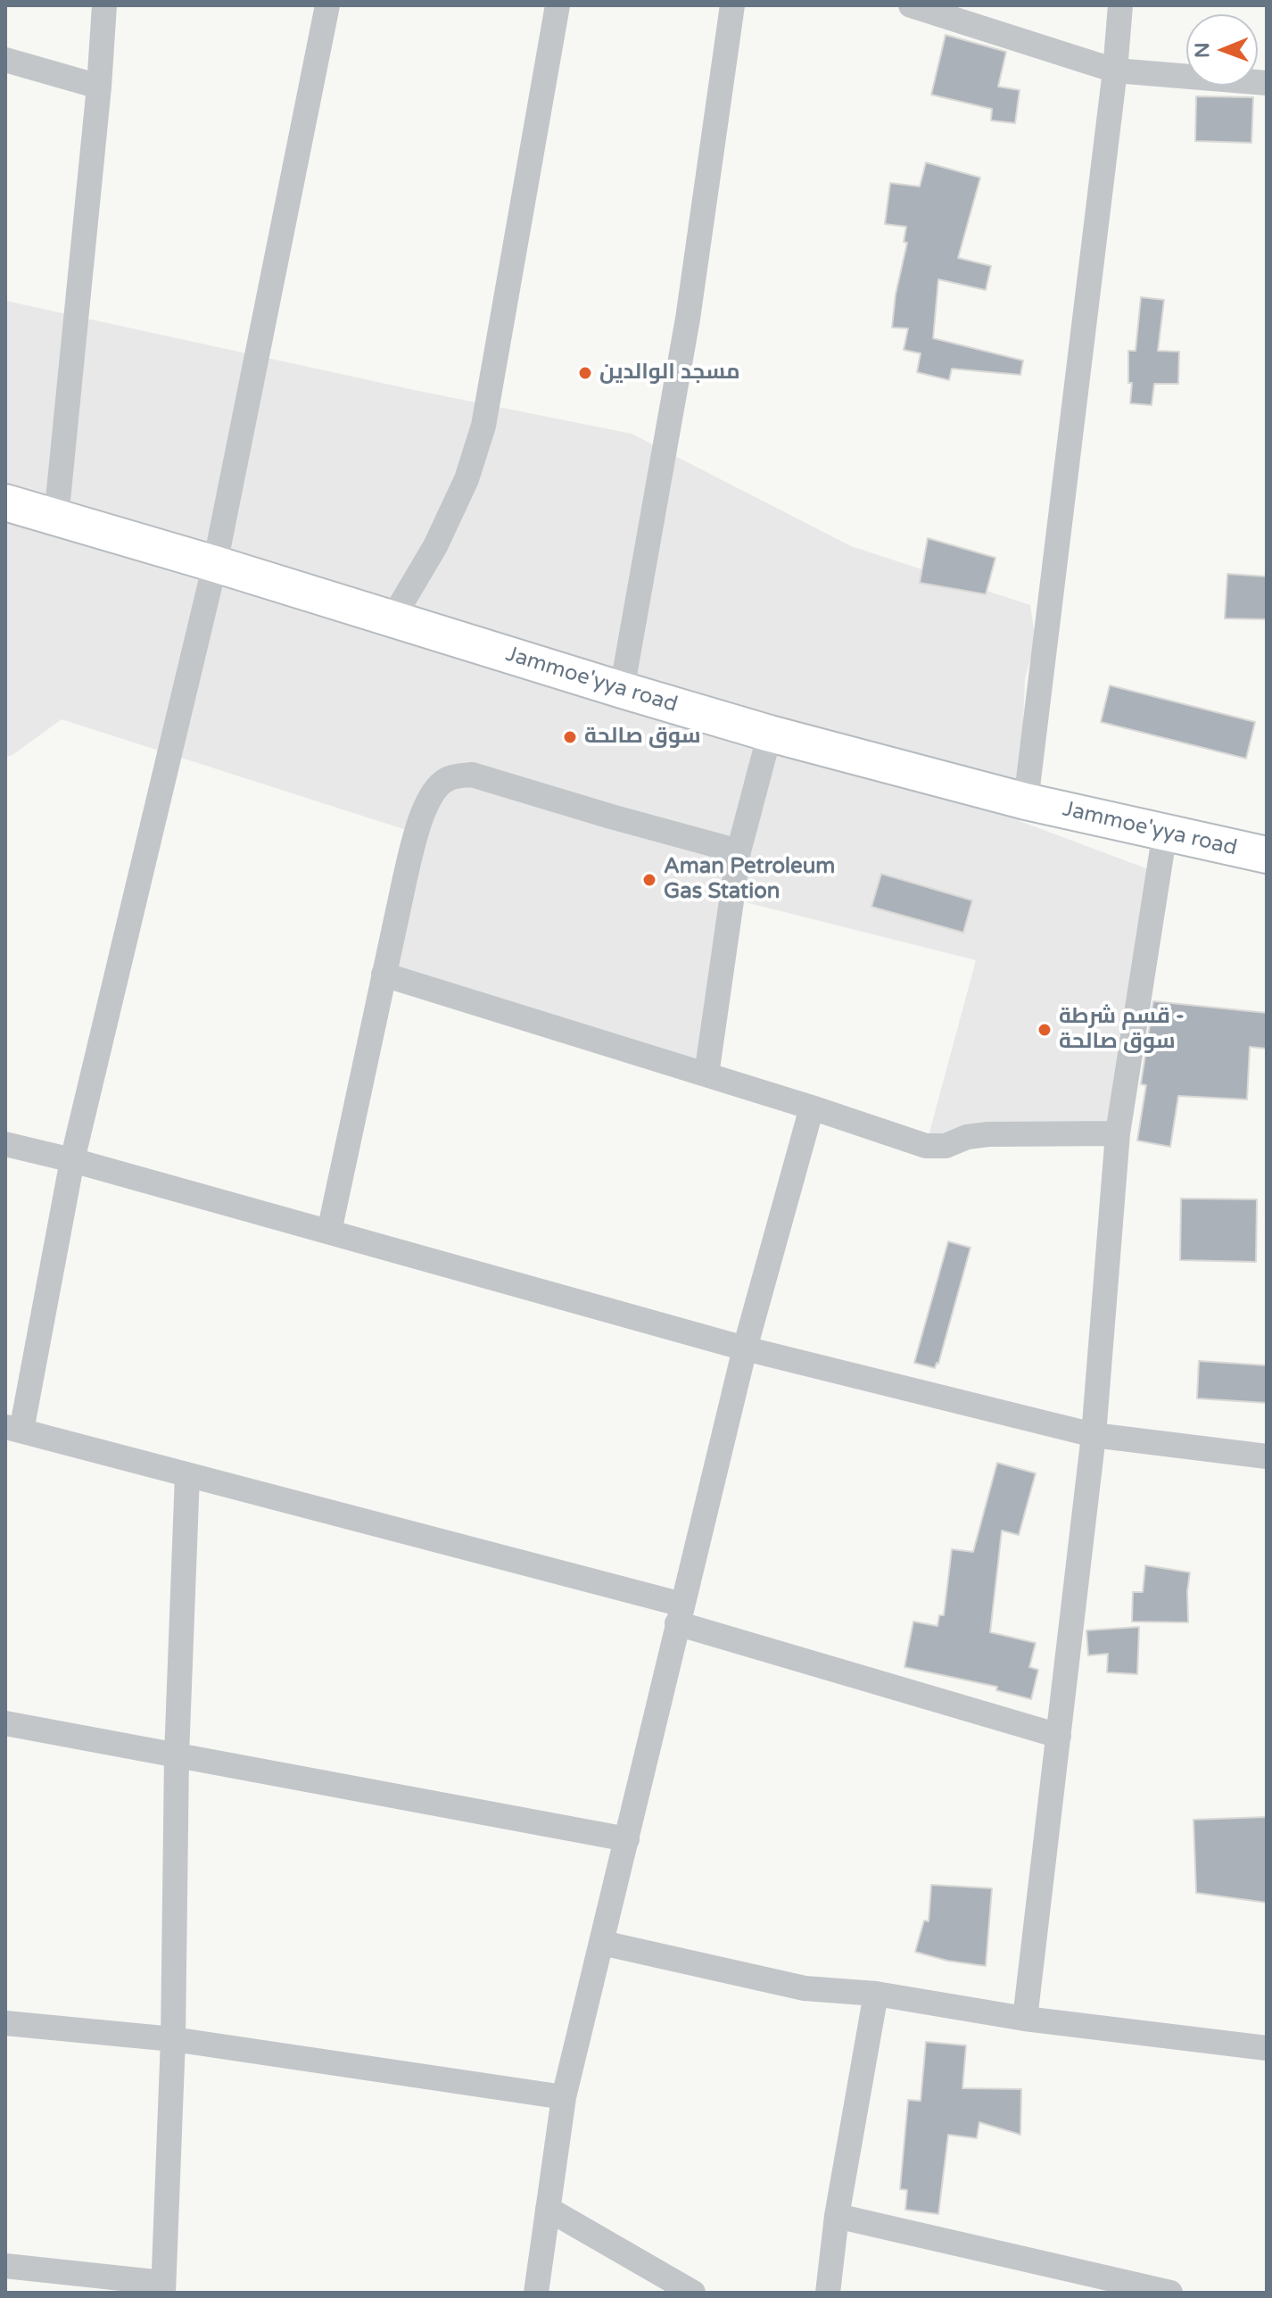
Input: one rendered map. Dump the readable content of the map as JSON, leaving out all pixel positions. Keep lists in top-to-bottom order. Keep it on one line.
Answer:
{"streets":{"main road":["Jammoe'yya road"]},"places":["مسجد الوالدين","سوق صالحة","Aman Petroleum Gas Station","قسم شرطة - سوق صالحة"],"north":"left"}
